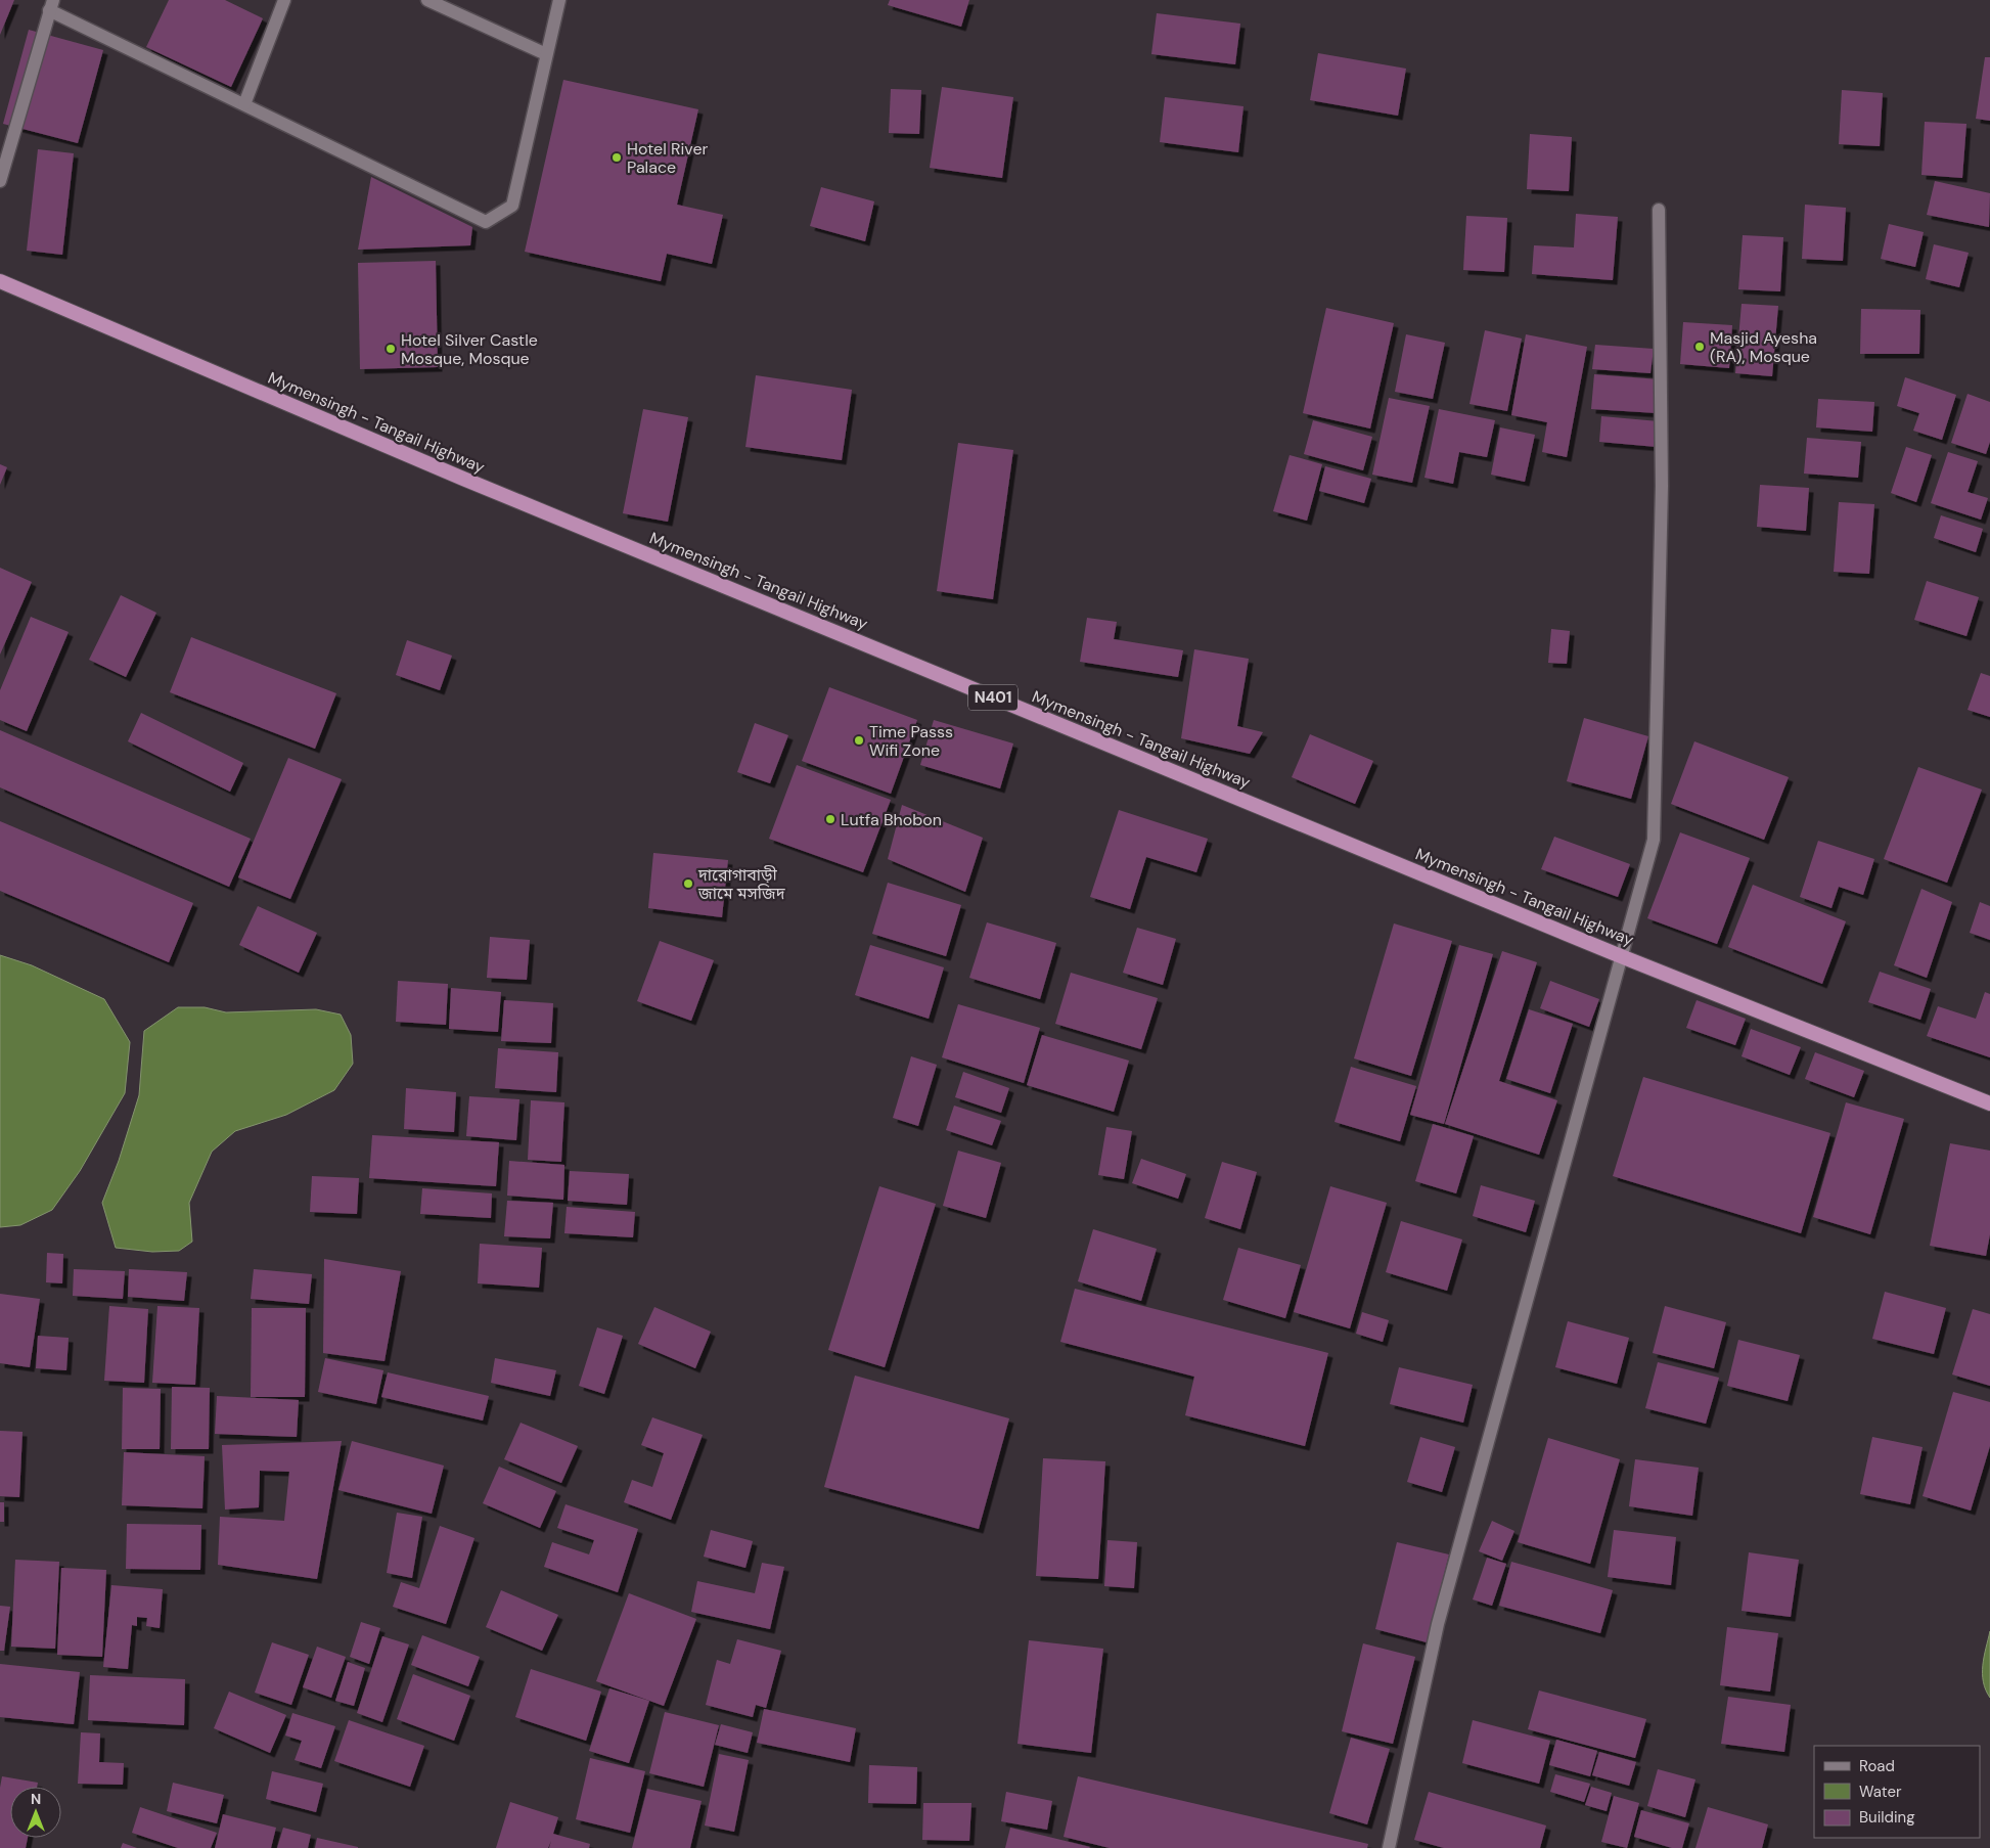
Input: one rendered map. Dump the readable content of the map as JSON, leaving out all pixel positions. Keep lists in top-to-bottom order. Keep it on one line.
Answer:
{"streets":{"highway":["Mymensingh - Tangail Highway","N401"]},"places":["Hotel River Palace","Masjid Ayesha (RA), Mosque","Hotel Silver Castle Mosque, Mosque","Time Passs Wifi Zone","Lutfa Bhobon","দারোগাবাড়ী জামে মসজিদ"],"legend":["Road","Water","Building"],"north":"top"}
